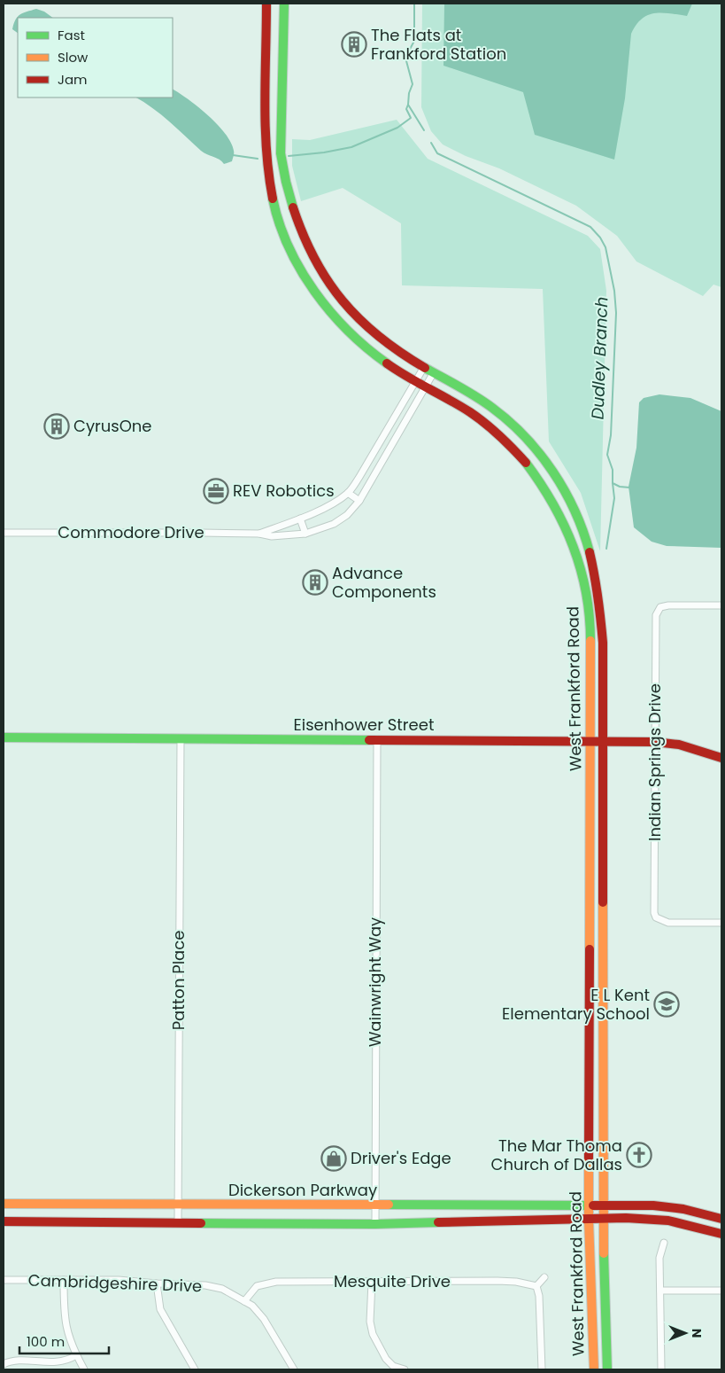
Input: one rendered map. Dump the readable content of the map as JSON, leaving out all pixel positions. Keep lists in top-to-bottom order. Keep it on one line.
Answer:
{"streets":{"main road":["West Frankford Road","Eisenhower Street","Dickerson Parkway"],"street":["Commodore Drive","Indian Springs Drive","Patton Place","Wainwright Way","Mesquite Drive","Cambridgeshire Drive"]},"crossings":[["Commodore Drive","West Frankford Road"],["West Frankford Road","Eisenhower Street"],["West Frankford Road","Dickerson Parkway"],["Eisenhower Street","Indian Springs Drive"],["Eisenhower Street","Patton Place"],["Eisenhower Street","Wainwright Way"],["Patton Place","Dickerson Parkway"],["Wainwright Way","Dickerson Parkway"],["Mesquite Drive","Cambridgeshire Drive"]],"water":["Dudley Branch"],"places":{"building":["The Flats at Frankford Station","CyrusOne","Advance Components"],"office":["REV Robotics"],"school or university":["E L Kent Elementary School"],"church":["The Mar Thoma Church of Dallas"],"shop":["Driver's Edge"]},"legend":["Fast","Slow","Jam"],"scale_bar":"100 m","north":"right"}
